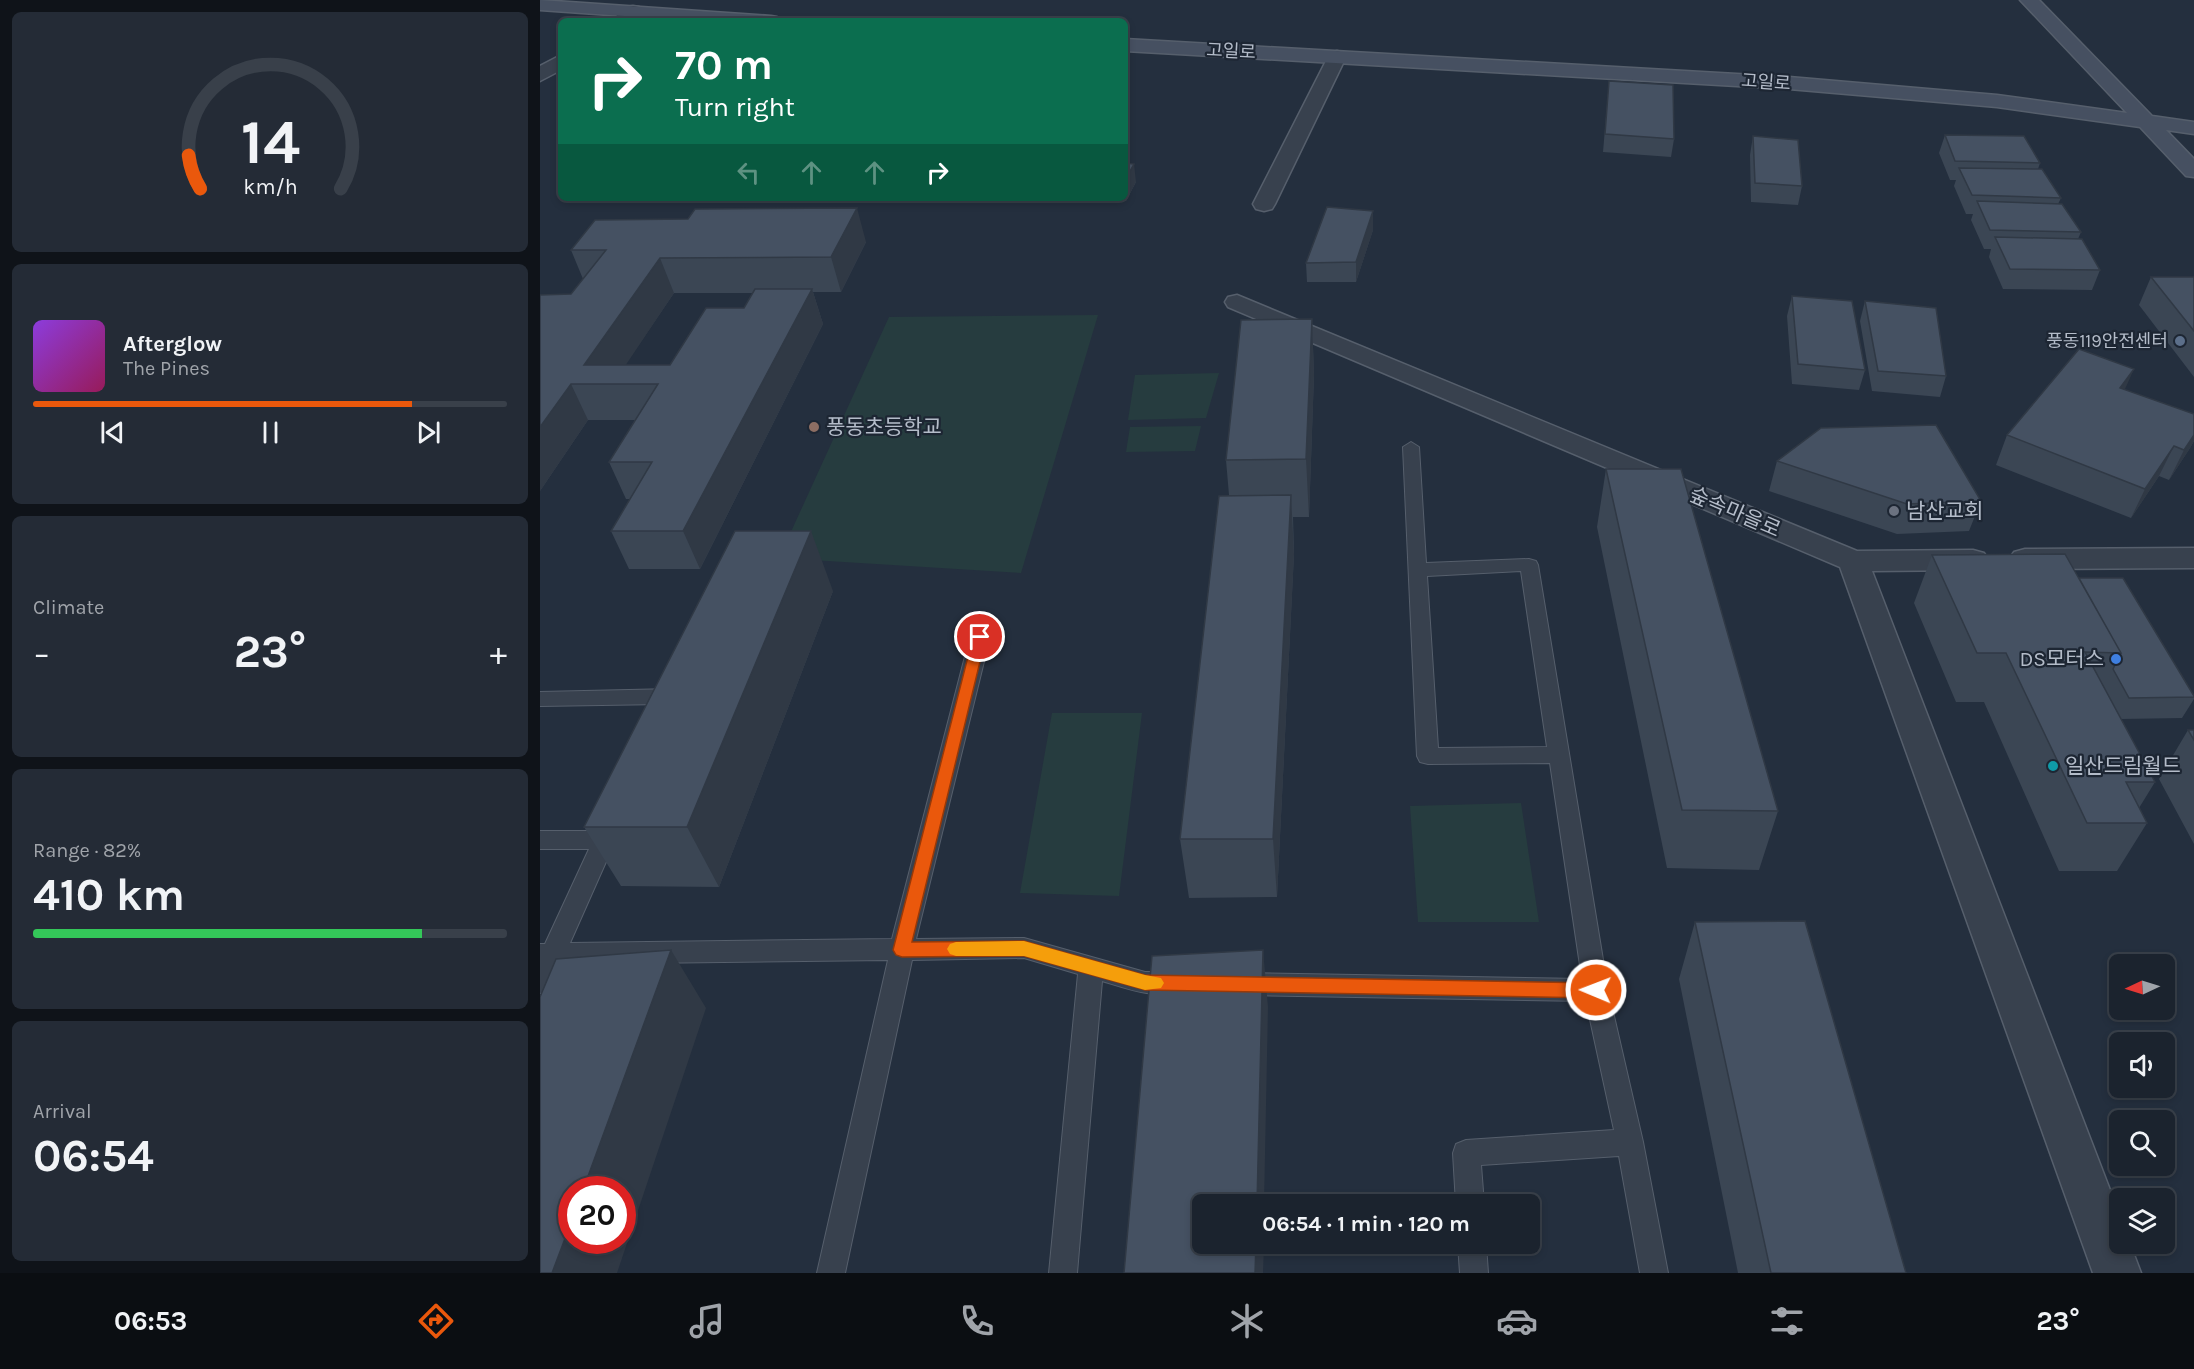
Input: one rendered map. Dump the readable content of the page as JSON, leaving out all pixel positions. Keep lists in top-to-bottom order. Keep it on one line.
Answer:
{"streets":{"main road":["고일로"],"street":["숲속마을로"]},"places":["풍동119안전센터","풍동초등학교","남산교회","DS모터스","일산드림월드"],"north":"left","page":{"turn":["70 m","Turn right"],"song":["Afterglow","The Pines"],"tile":["Climate",["Range · 82%","410 km"],["Arrival","06:54"]],"heat":["−","23°","+"],"limit":"20","trip":"06:54 · 1 min · 120 m","tabs":["06:53","23°"],"gauge":["14","km/h"]}}
